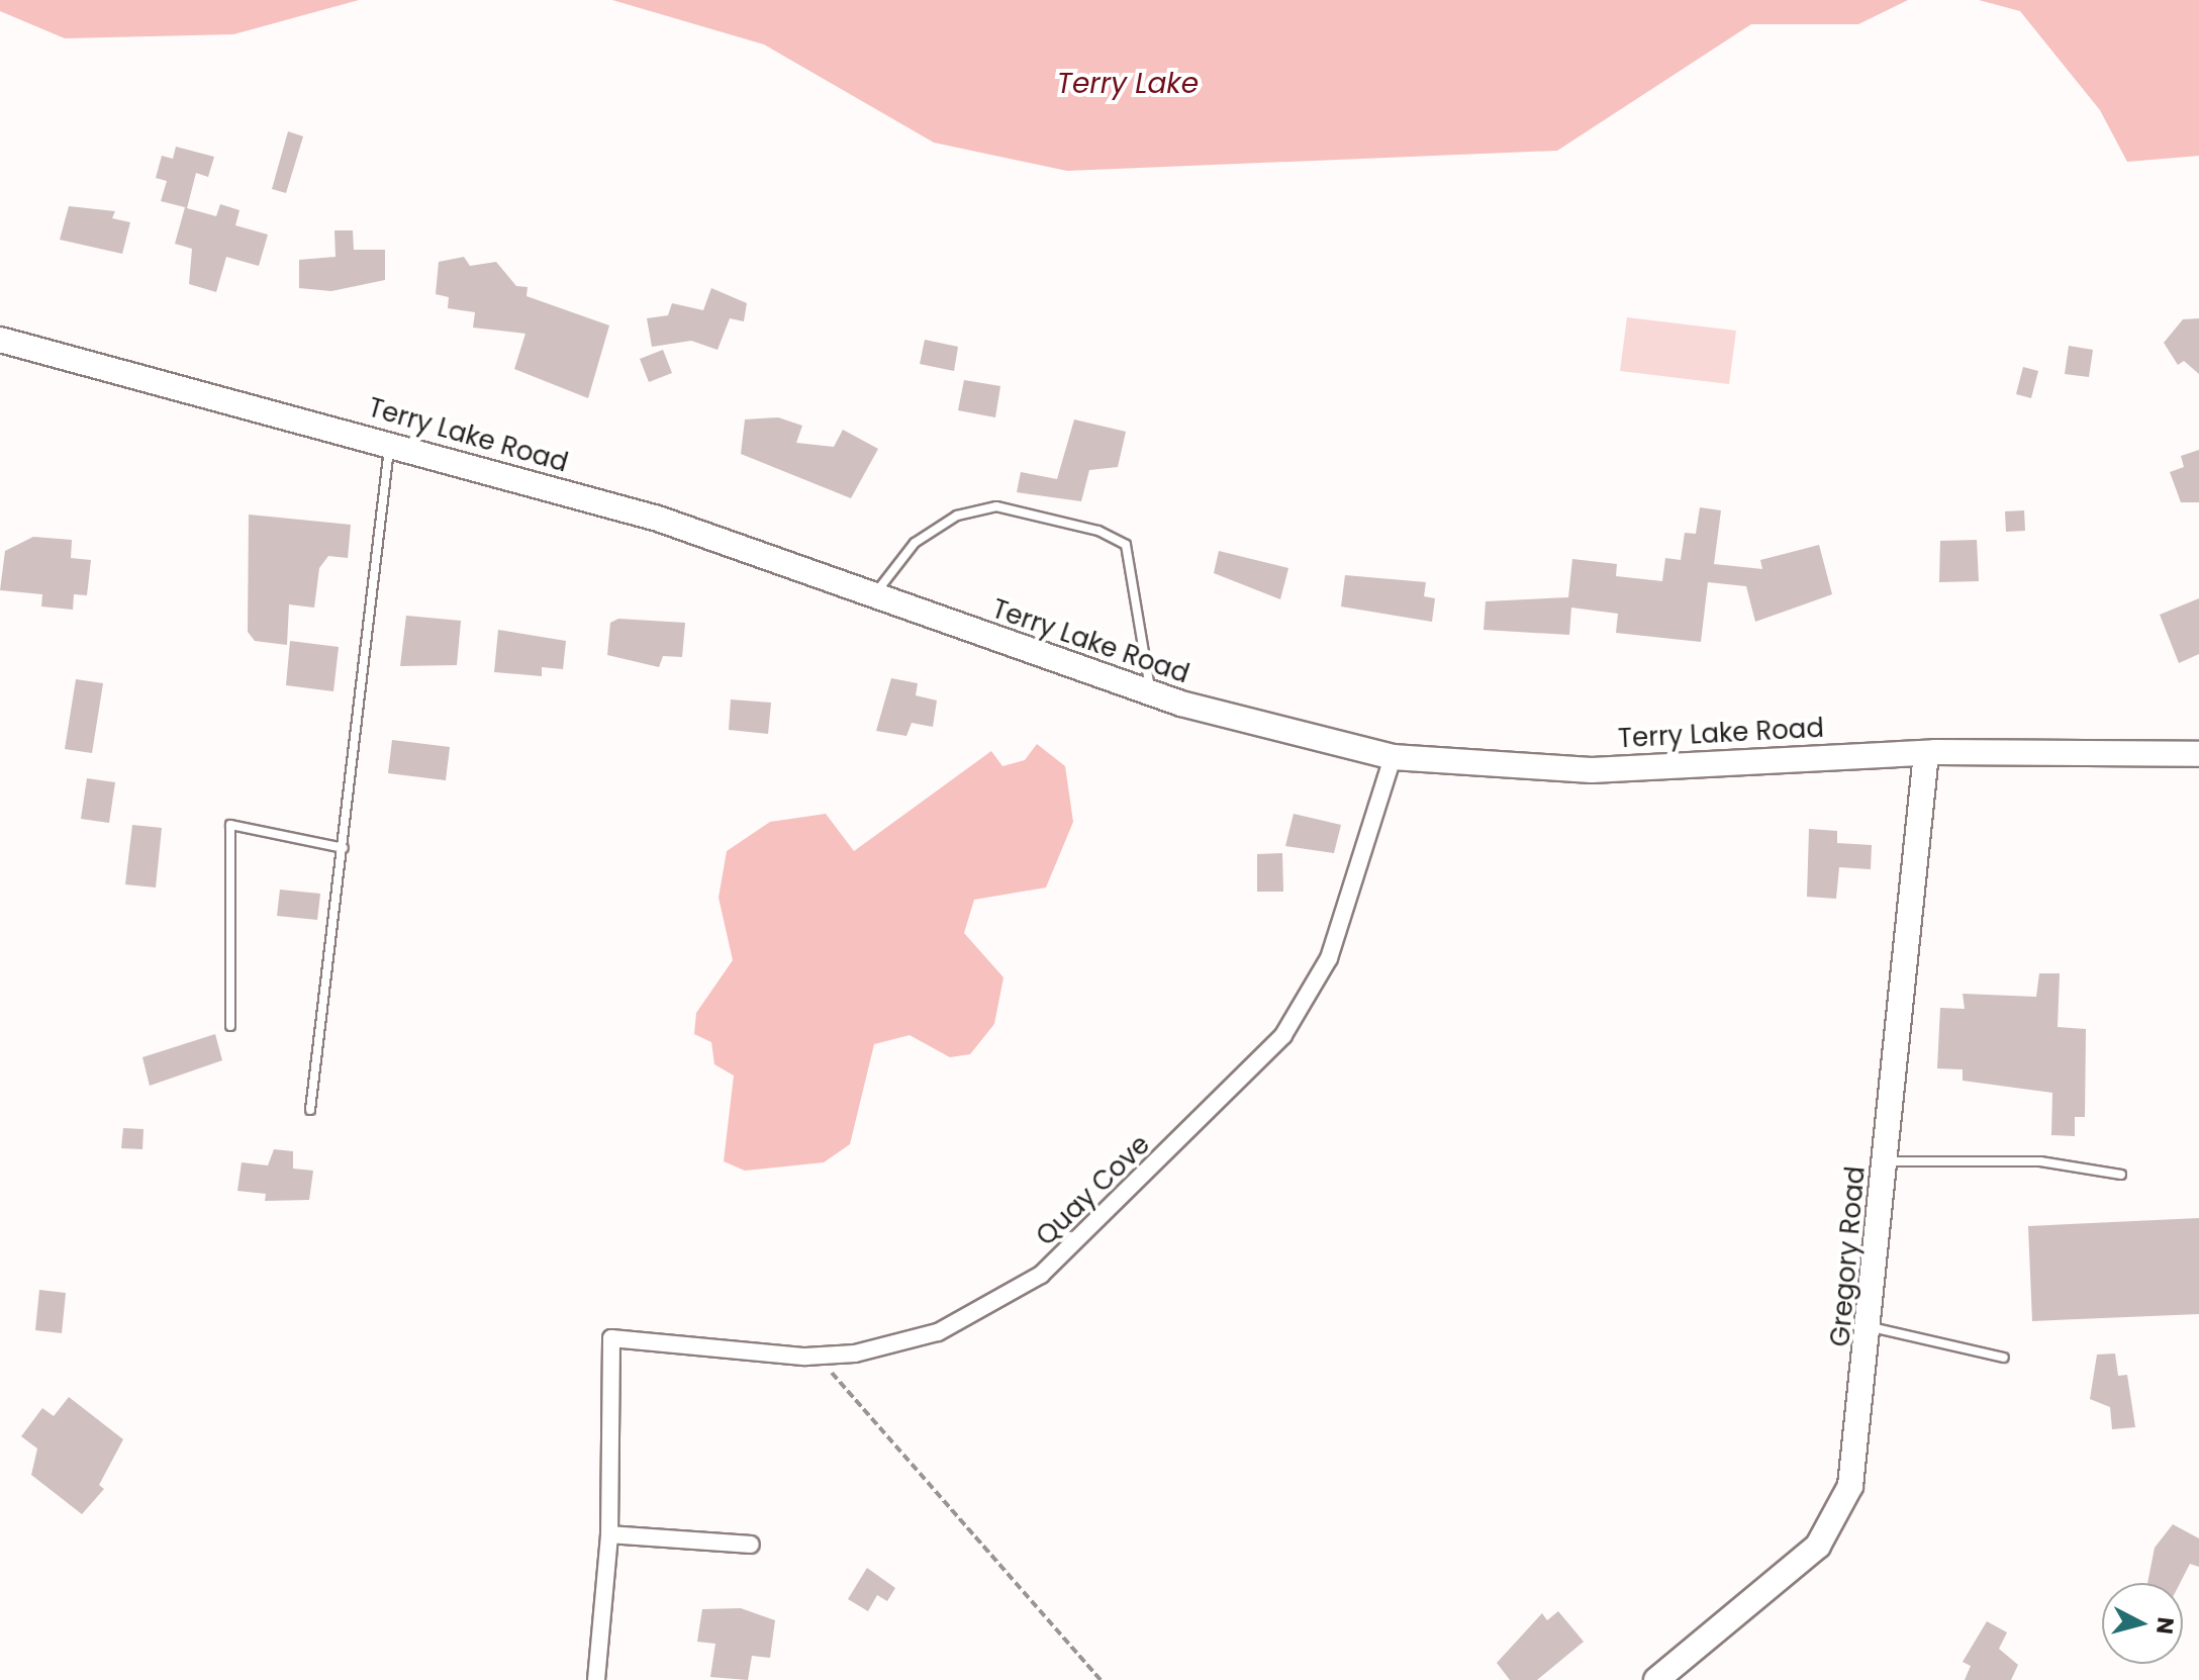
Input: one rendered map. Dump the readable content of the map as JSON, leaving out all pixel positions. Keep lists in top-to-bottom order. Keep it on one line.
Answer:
{"streets":{"main road":["Terry Lake Road","Gregory Road"],"street":["Quay Cove"]},"crossings":[["Terry Lake Road","Quay Cove"],["Terry Lake Road","Gregory Road"]],"water":["Terry Lake"],"north":"right"}
